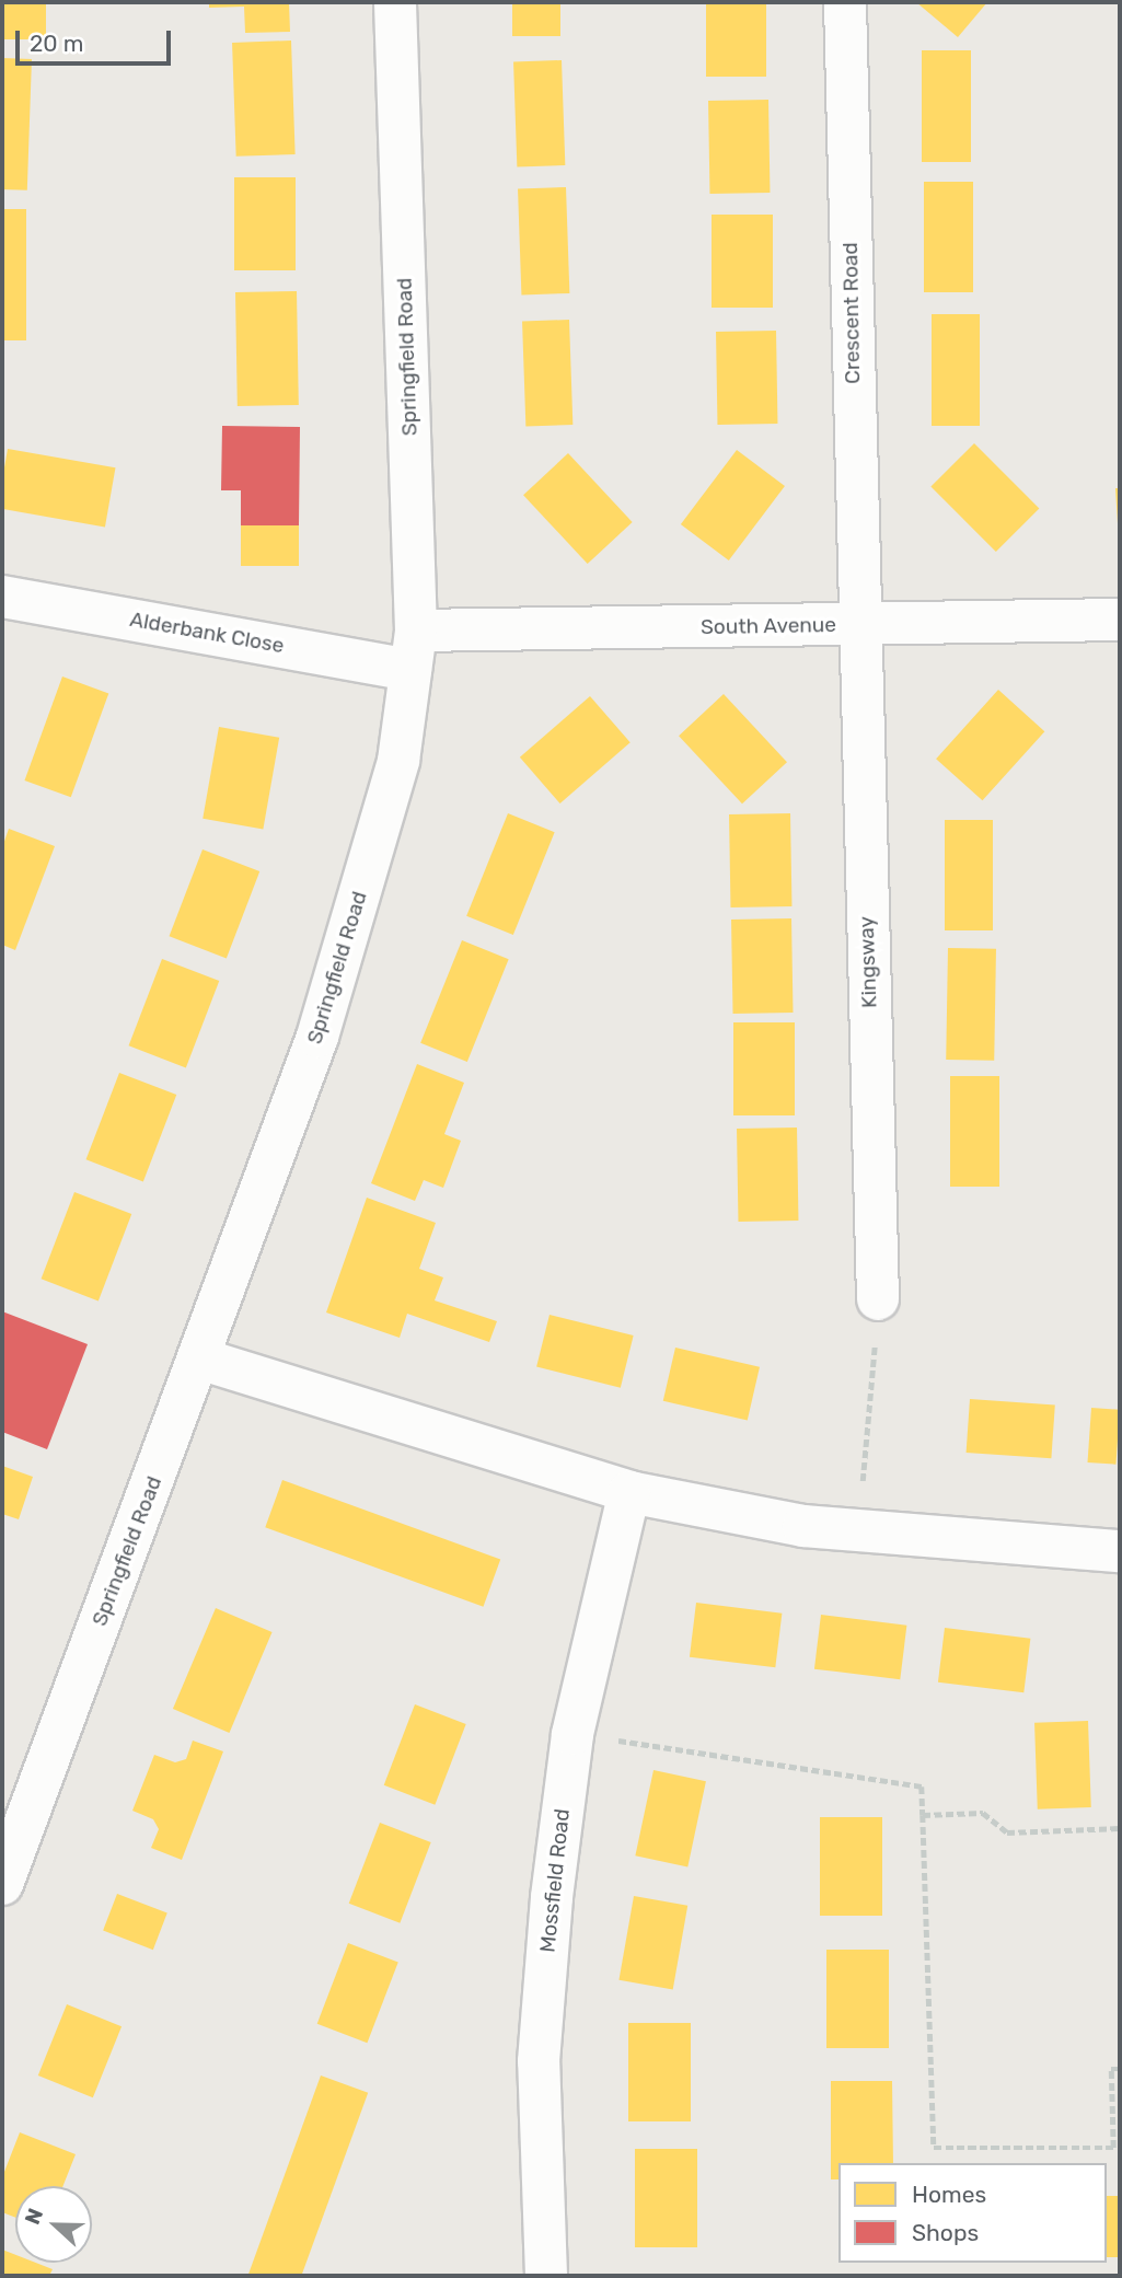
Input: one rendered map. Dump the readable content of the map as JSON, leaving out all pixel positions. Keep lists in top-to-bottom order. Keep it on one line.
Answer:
{"streets":{"street":["Crescent Road","Springfield Road","South Avenue","Alderbank Close","Kingsway","Mossfield Road"]},"crossings":[["Crescent Road","South Avenue"],["Crescent Road","Kingsway"],["Springfield Road","South Avenue"],["Springfield Road","Alderbank Close"],["South Avenue","Alderbank Close"],["South Avenue","Kingsway"]],"legend":["Homes","Shops"],"scale_bar":"20 m","north":"left"}
